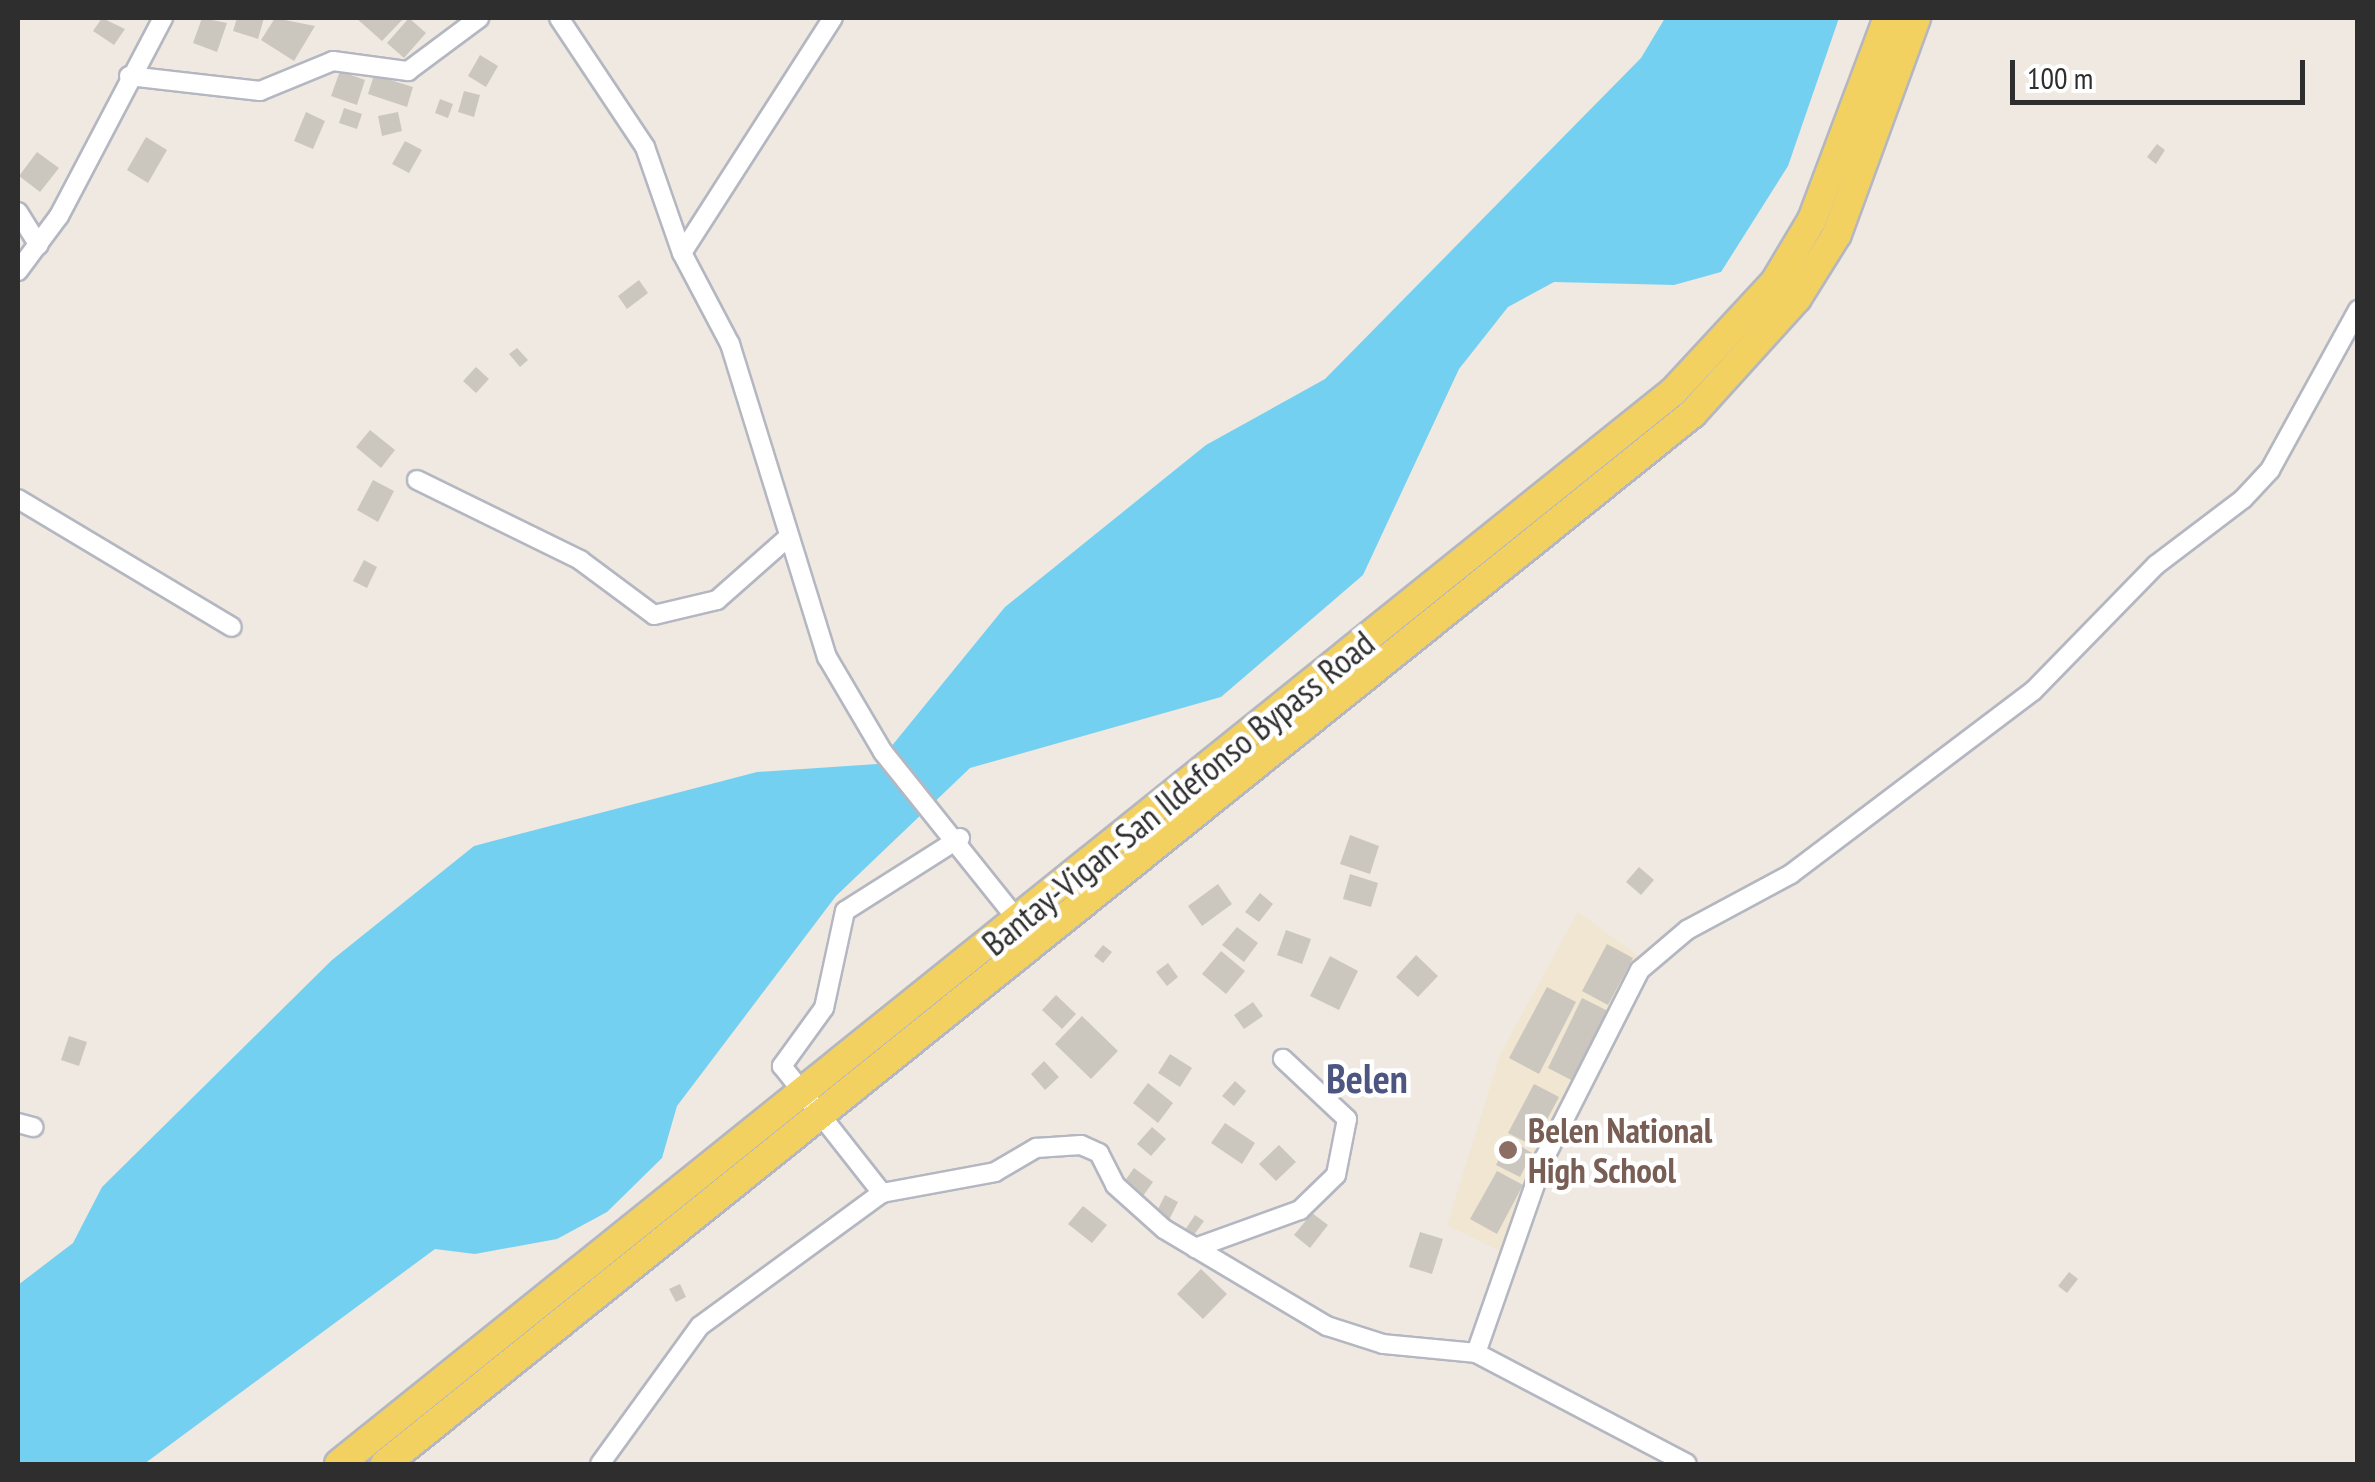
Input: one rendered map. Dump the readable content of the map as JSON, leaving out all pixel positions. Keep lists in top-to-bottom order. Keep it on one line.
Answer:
{"streets":{"main road":["Bantay-Vigan-San Ildefonso Bypass Road"]},"districts":["Belen"],"places":["Belen National High School"],"scale_bar":"100 m"}
